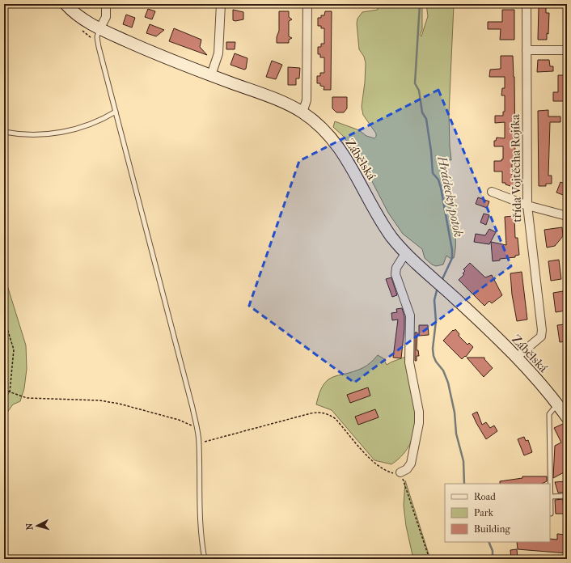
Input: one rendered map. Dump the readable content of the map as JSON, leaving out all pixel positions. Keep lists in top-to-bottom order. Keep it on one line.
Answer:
{"streets":{"main road":["Zábělská"],"street":["třída Vojtěcha Rojíka"]},"crossings":[["Zábělská","třída Vojtěcha Rojíka"]],"water":["Hrádecký potok"],"legend":["Road","Park","Building"],"north":"left"}
